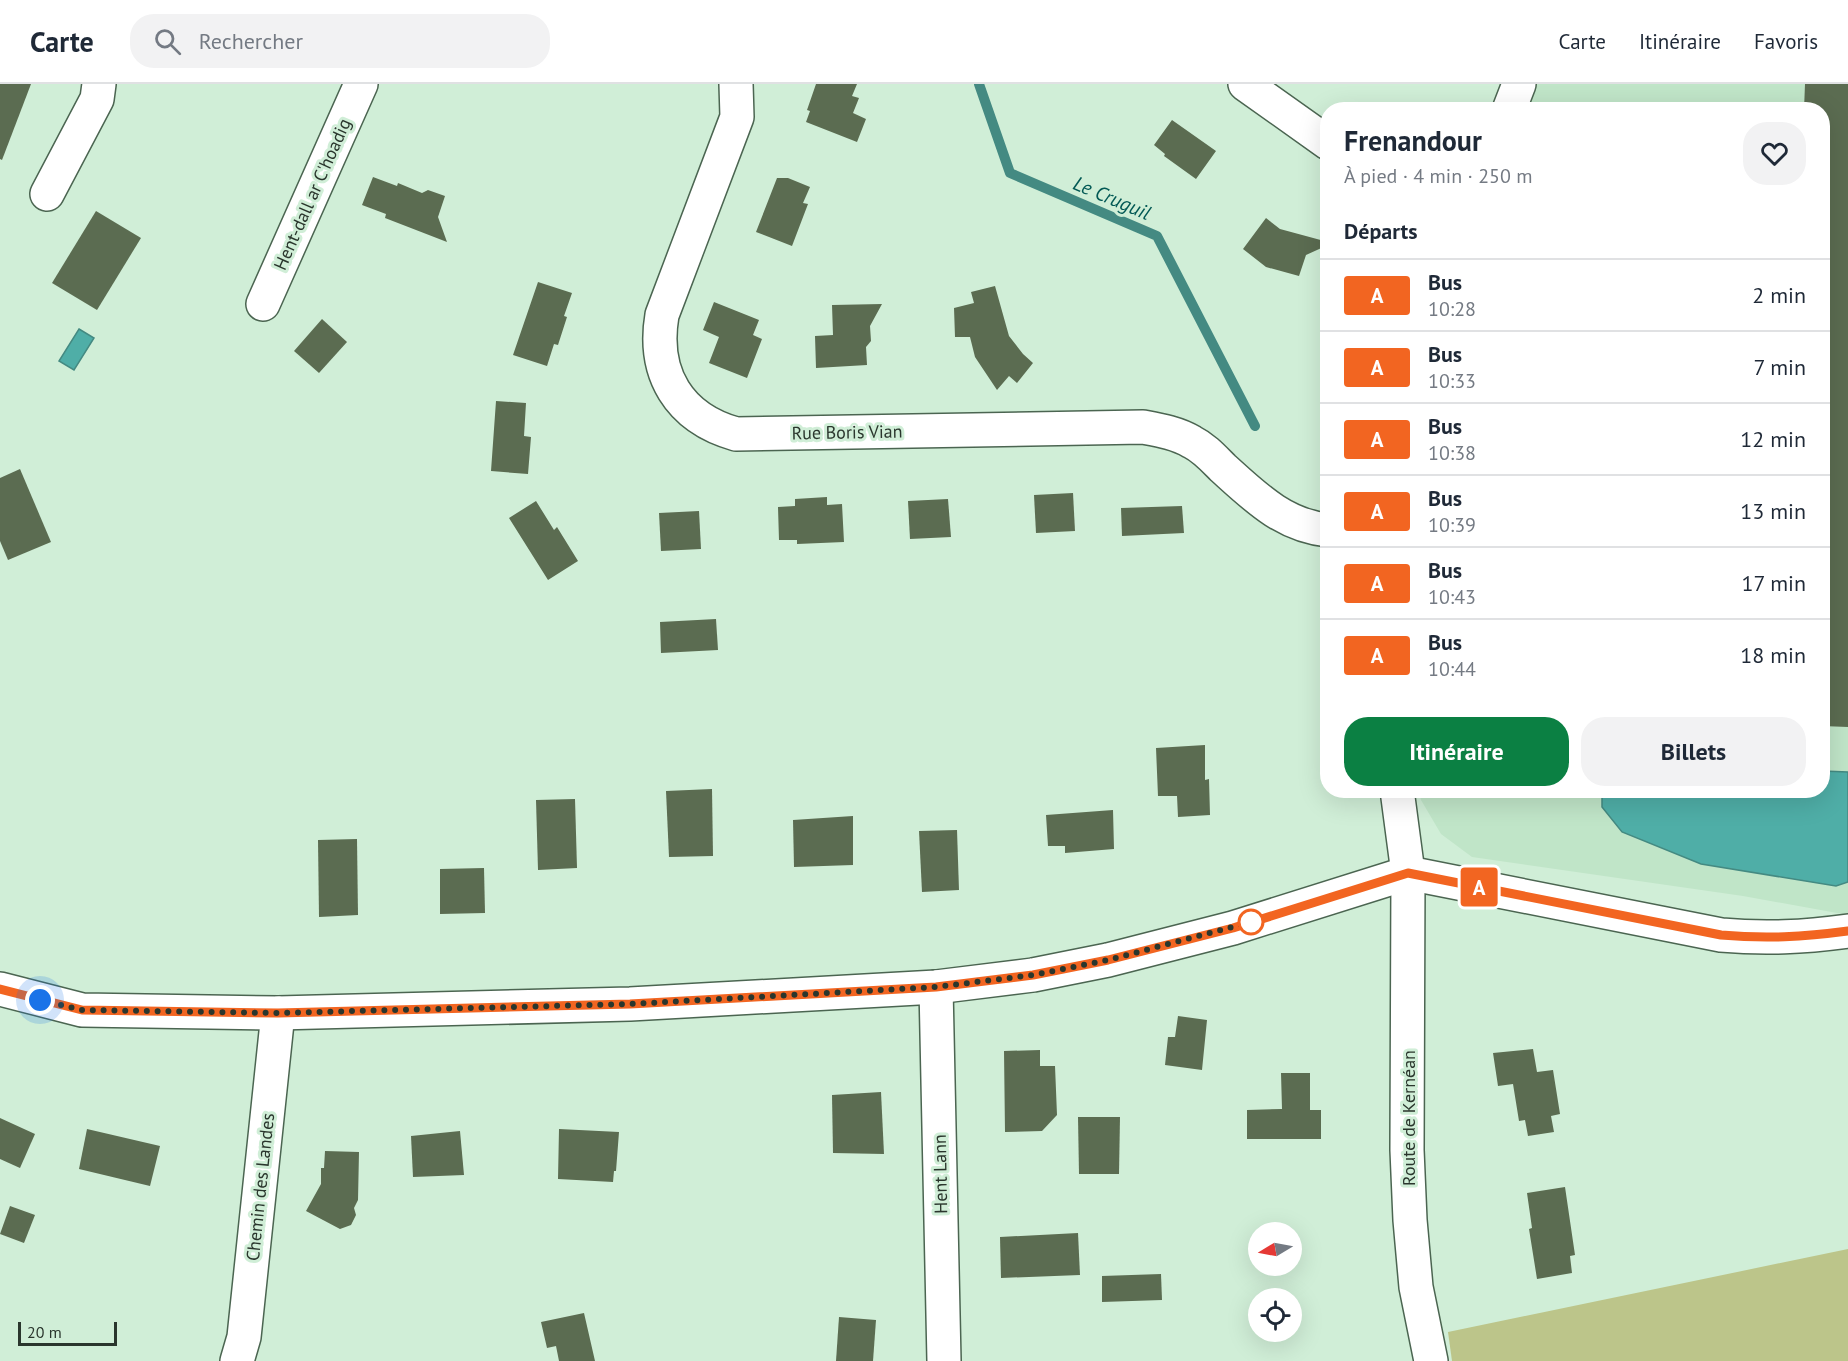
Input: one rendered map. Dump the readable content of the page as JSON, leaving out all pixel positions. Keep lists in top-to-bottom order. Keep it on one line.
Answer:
{"streets":{"street":["Hent-dall ar C'hoadig","Rue Boris Vian","Route de Kernéan","Hent Lann","Chemin des Landes"]},"water":["Le Cruguil"],"lines":["bus line A"],"scale_bar":"20 m","north":"left","page":{"header":"Carte","search":"Rechercher","nav":["Carte","Itinéraire","Favoris"],"on_map":"A","heading":[["Frenandour","À pied · 4 min · 250 m"],"Départs"],"list":[{"mark":"A","name":"Bus","note":"10:28","value":"2 min"},{"mark":"A","name":"Bus","note":"10:33","value":"7 min"},{"mark":"A","name":"Bus","note":"10:38","value":"12 min"},{"mark":"A","name":"Bus","note":"10:39","value":"13 min"},{"mark":"A","name":"Bus","note":"10:43","value":"17 min"},{"mark":"A","name":"Bus","note":"10:44","value":"18 min"}],"buttons":["Itinéraire","Billets"],"scale":"20 m"}}
